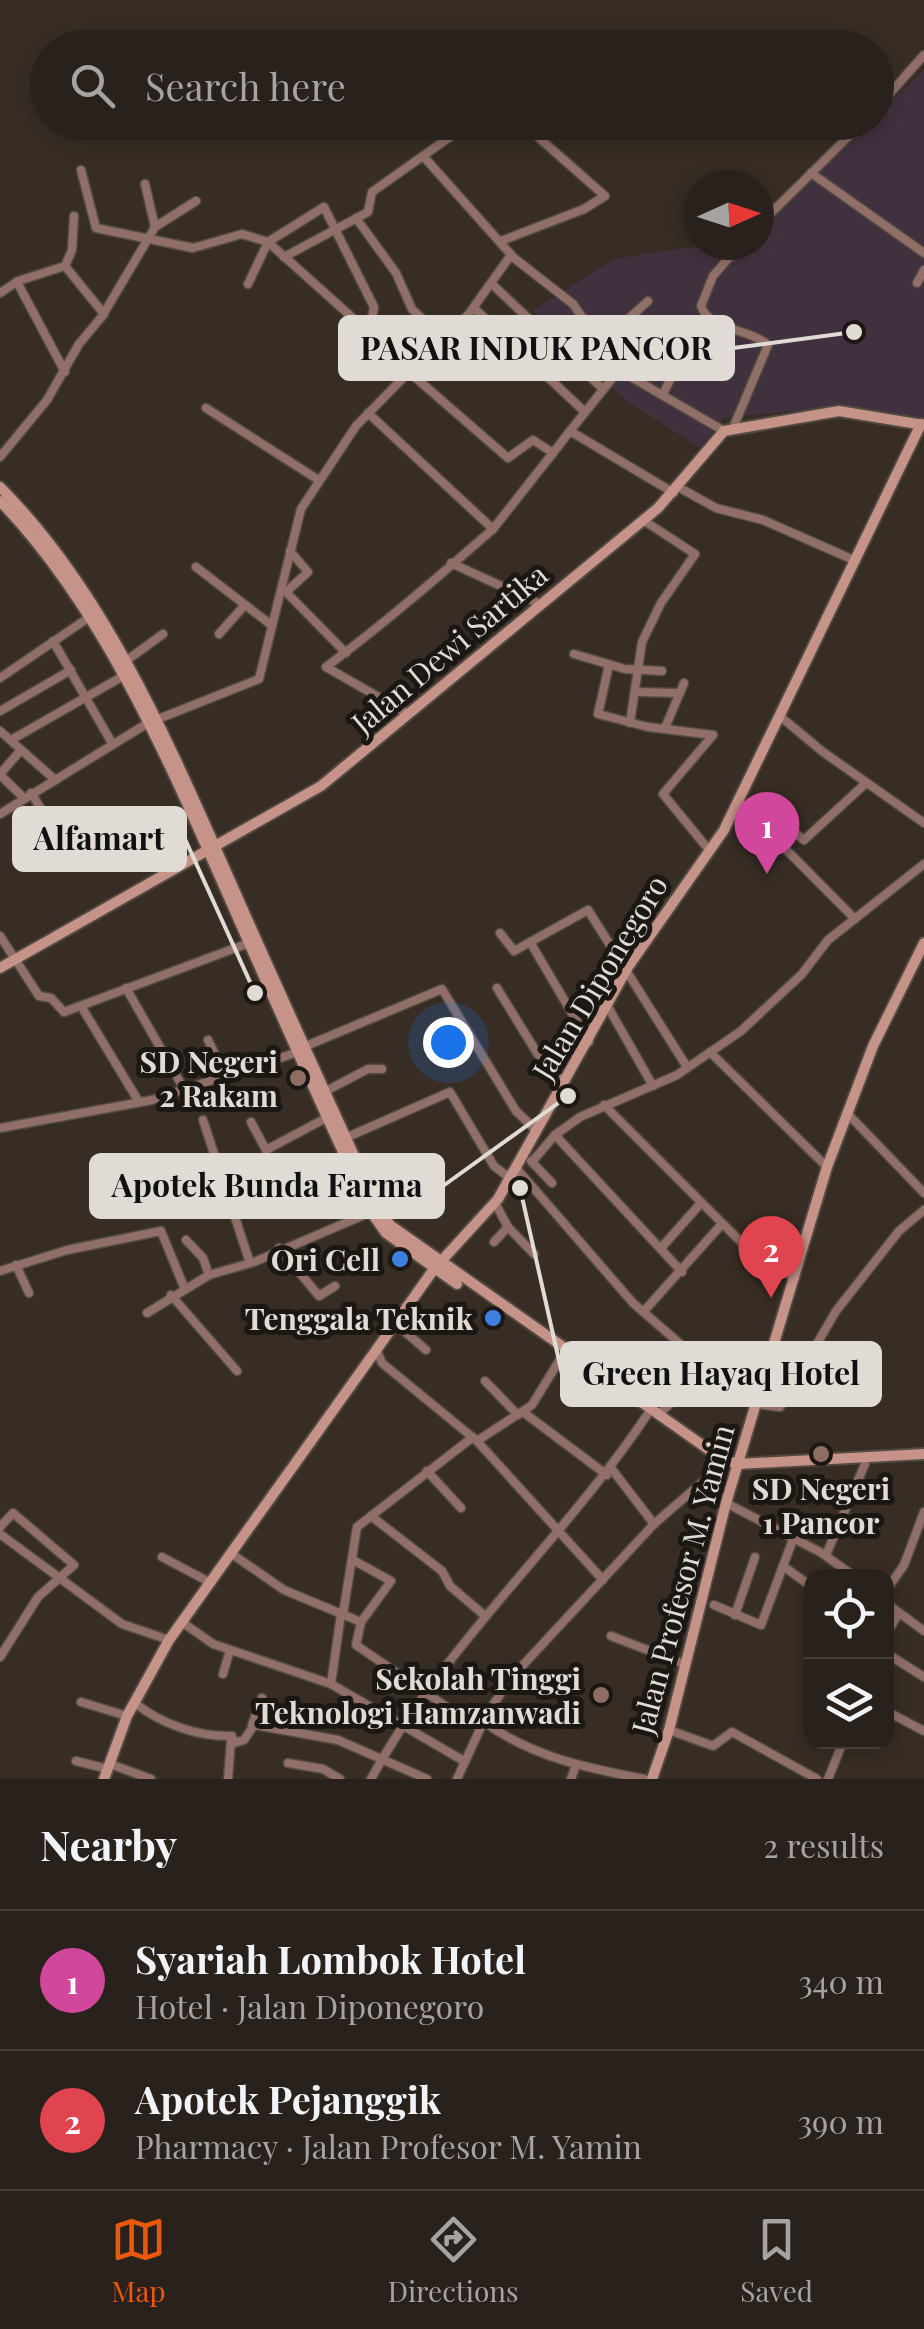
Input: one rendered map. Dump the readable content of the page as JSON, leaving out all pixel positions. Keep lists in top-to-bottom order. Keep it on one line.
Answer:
{"streets":{"main road":["Jalan Dewi Sartika","Jalan Diponegoro","Jalan Profesor M. Yamin"]},"places":["PASAR INDUK PANCOR","Alfamart","SD Negeri 2 Rakam","Apotek Bunda Farma","Green Hayaq Hotel","Ori Cell","Tenggala Teknik","SD Negeri 1 Pancor","Sekolah Tinggi Teknologi Hamzanwadi"],"north":"right","page":{"search":"Search here","pins":["1","2"],"heading":["Nearby","2 results"],"list":[{"mark":"1","name":"Syariah Lombok Hotel","note":"Hotel · Jalan Diponegoro","value":"340 m"},{"mark":"2","name":"Apotek Pejanggik","note":"Pharmacy · Jalan Profesor M. Yamin","value":"390 m"}],"nav":["Map","Directions","Saved"]}}
